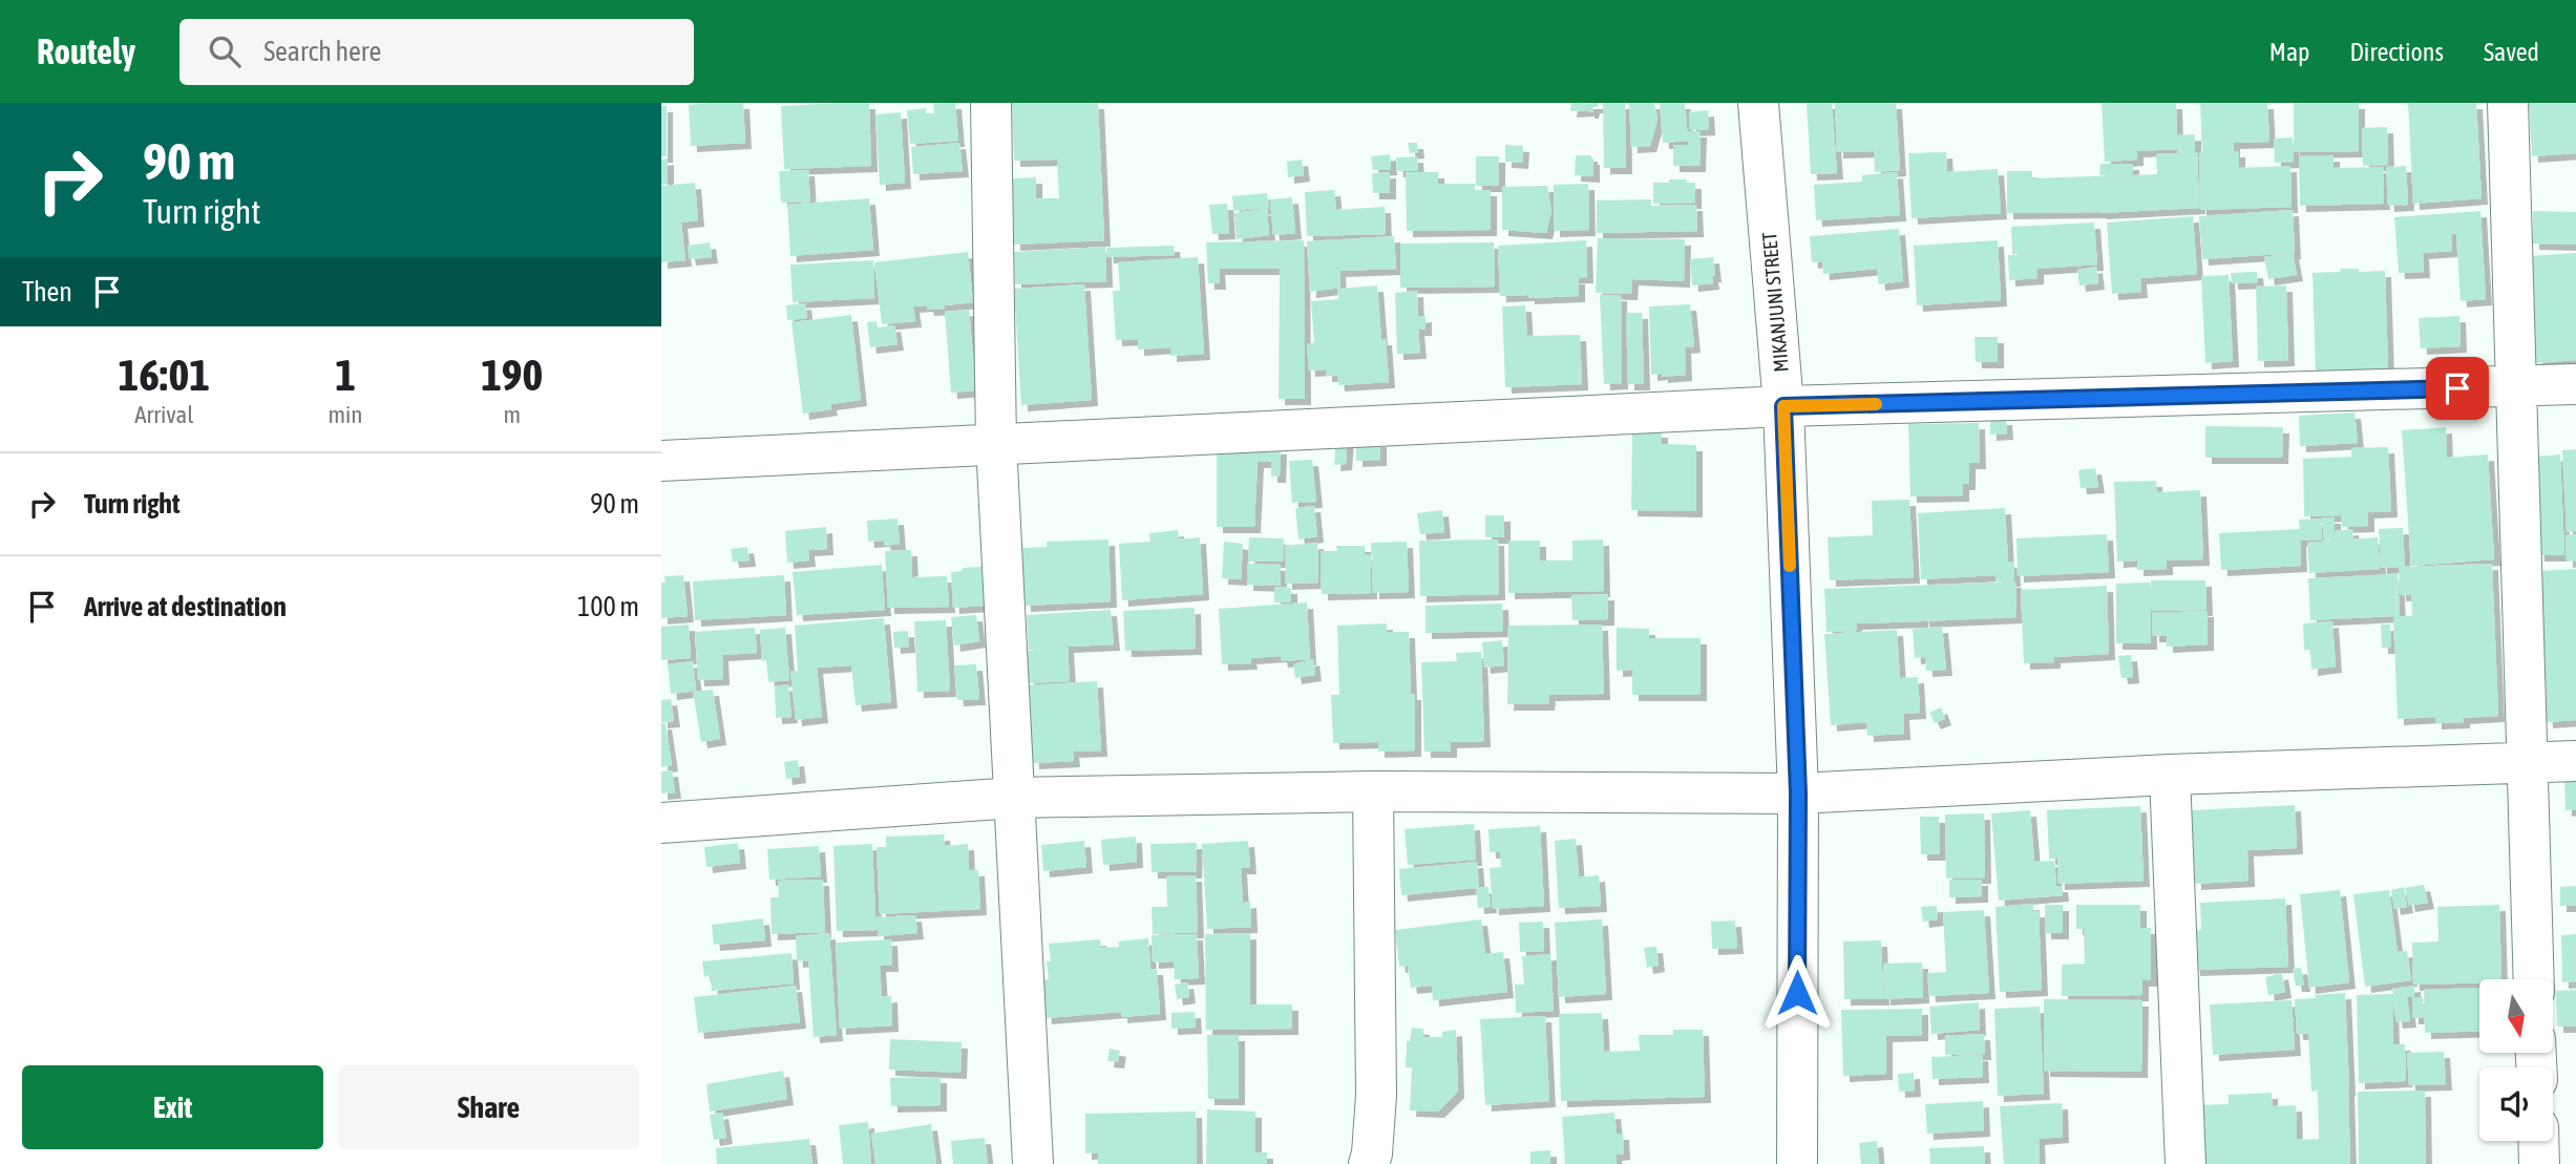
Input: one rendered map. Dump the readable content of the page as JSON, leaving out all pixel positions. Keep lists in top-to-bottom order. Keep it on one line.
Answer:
{"streets":{"street":["MIKANJUNI STREET"]},"north":"bottom","page":{"header":"Routely","search":"Search here","nav":["Map","Directions","Saved"],"turn":["90 m","Turn right"],"then":"Then","eta":["16:01","Arrival","1","min","190","m"],"list":[{"name":"Turn right","value":"90 m"},{"name":"Arrive at destination","value":"100 m"}],"buttons":["Exit","Share"]}}
